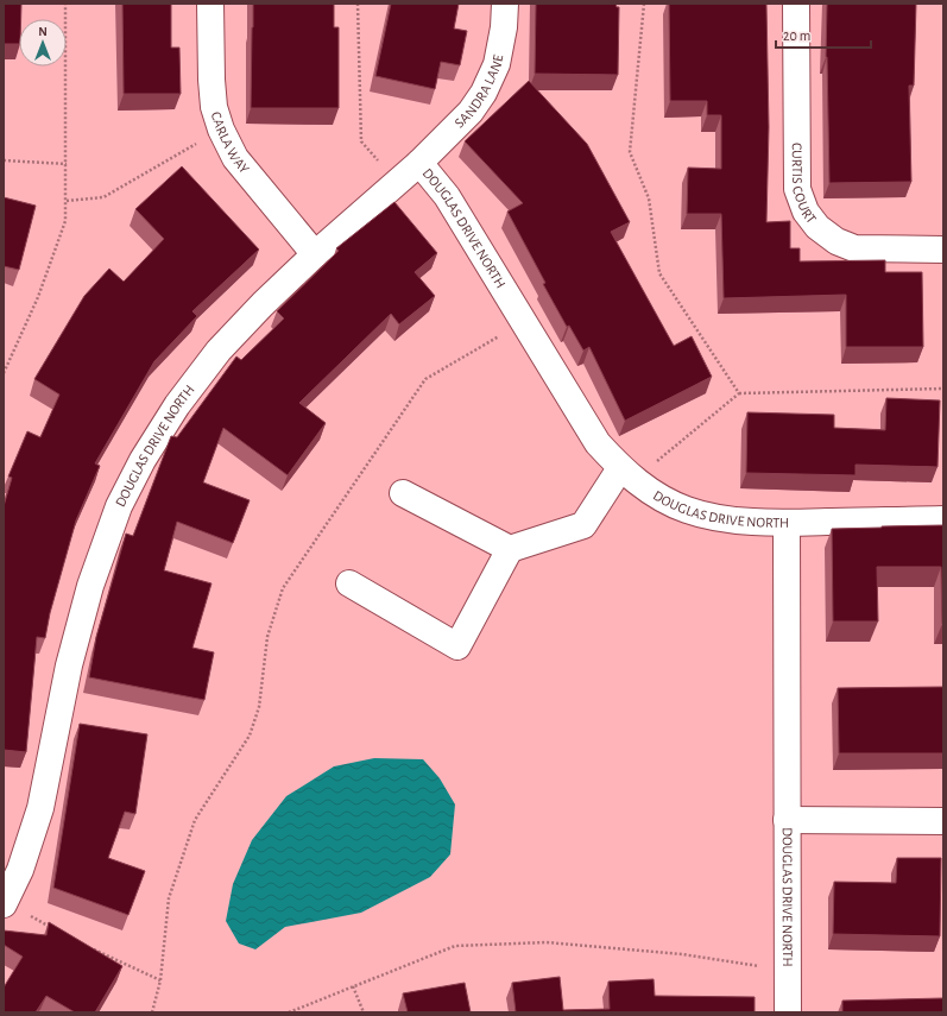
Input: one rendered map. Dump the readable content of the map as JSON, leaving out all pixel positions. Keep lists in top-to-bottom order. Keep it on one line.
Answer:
{"streets":{"street":["SANDRA LANE","CARLA WAY","CURTIS COURT","DOUGLAS DRIVE NORTH"]},"crossings":[["SANDRA LANE","DOUGLAS DRIVE NORTH"],["CARLA WAY","DOUGLAS DRIVE NORTH"]],"scale_bar":"20 m","north":"top"}
